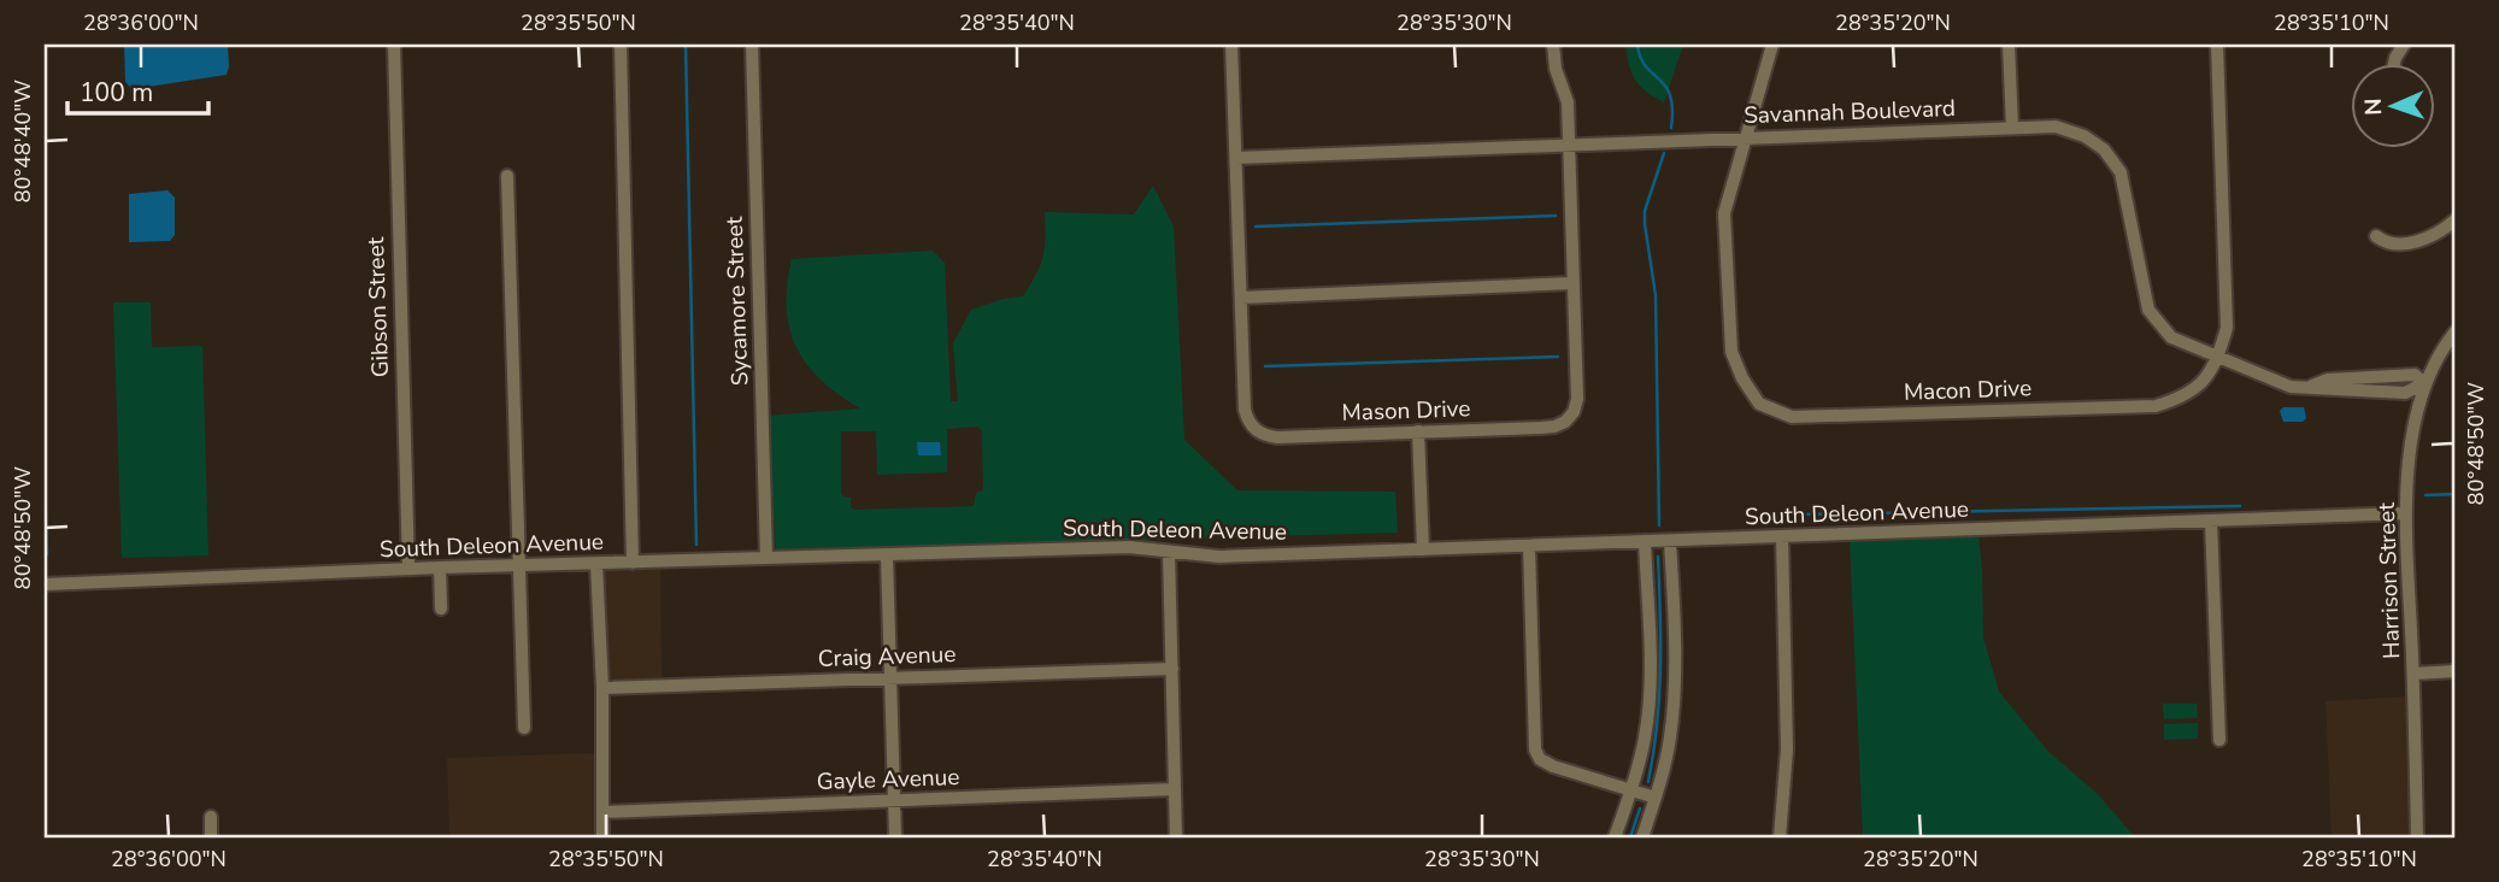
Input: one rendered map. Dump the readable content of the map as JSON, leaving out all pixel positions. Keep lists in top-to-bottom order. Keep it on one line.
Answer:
{"streets":{"street":["Savannah Boulevard","Sycamore Street","Gibson Street","Macon Drive","Mason Drive","South Deleon Avenue","Harrison Street","Craig Avenue","Gayle Avenue"]},"crossings":[["Savannah Boulevard","Macon Drive"],["Savannah Boulevard","Mason Drive"],["Savannah Boulevard","Harrison Street"],["Sycamore Street","South Deleon Avenue"],["Gibson Street","South Deleon Avenue"],["South Deleon Avenue","Harrison Street"]],"scale_bar":"100 m","north":"left","coordinates":["28°36'00\"N","28°35'50\"N","28°35'40\"N","28°35'30\"N","28°35'20\"N","28°35'10\"N","80°48'40\"W","80°48'50\"W"]}
